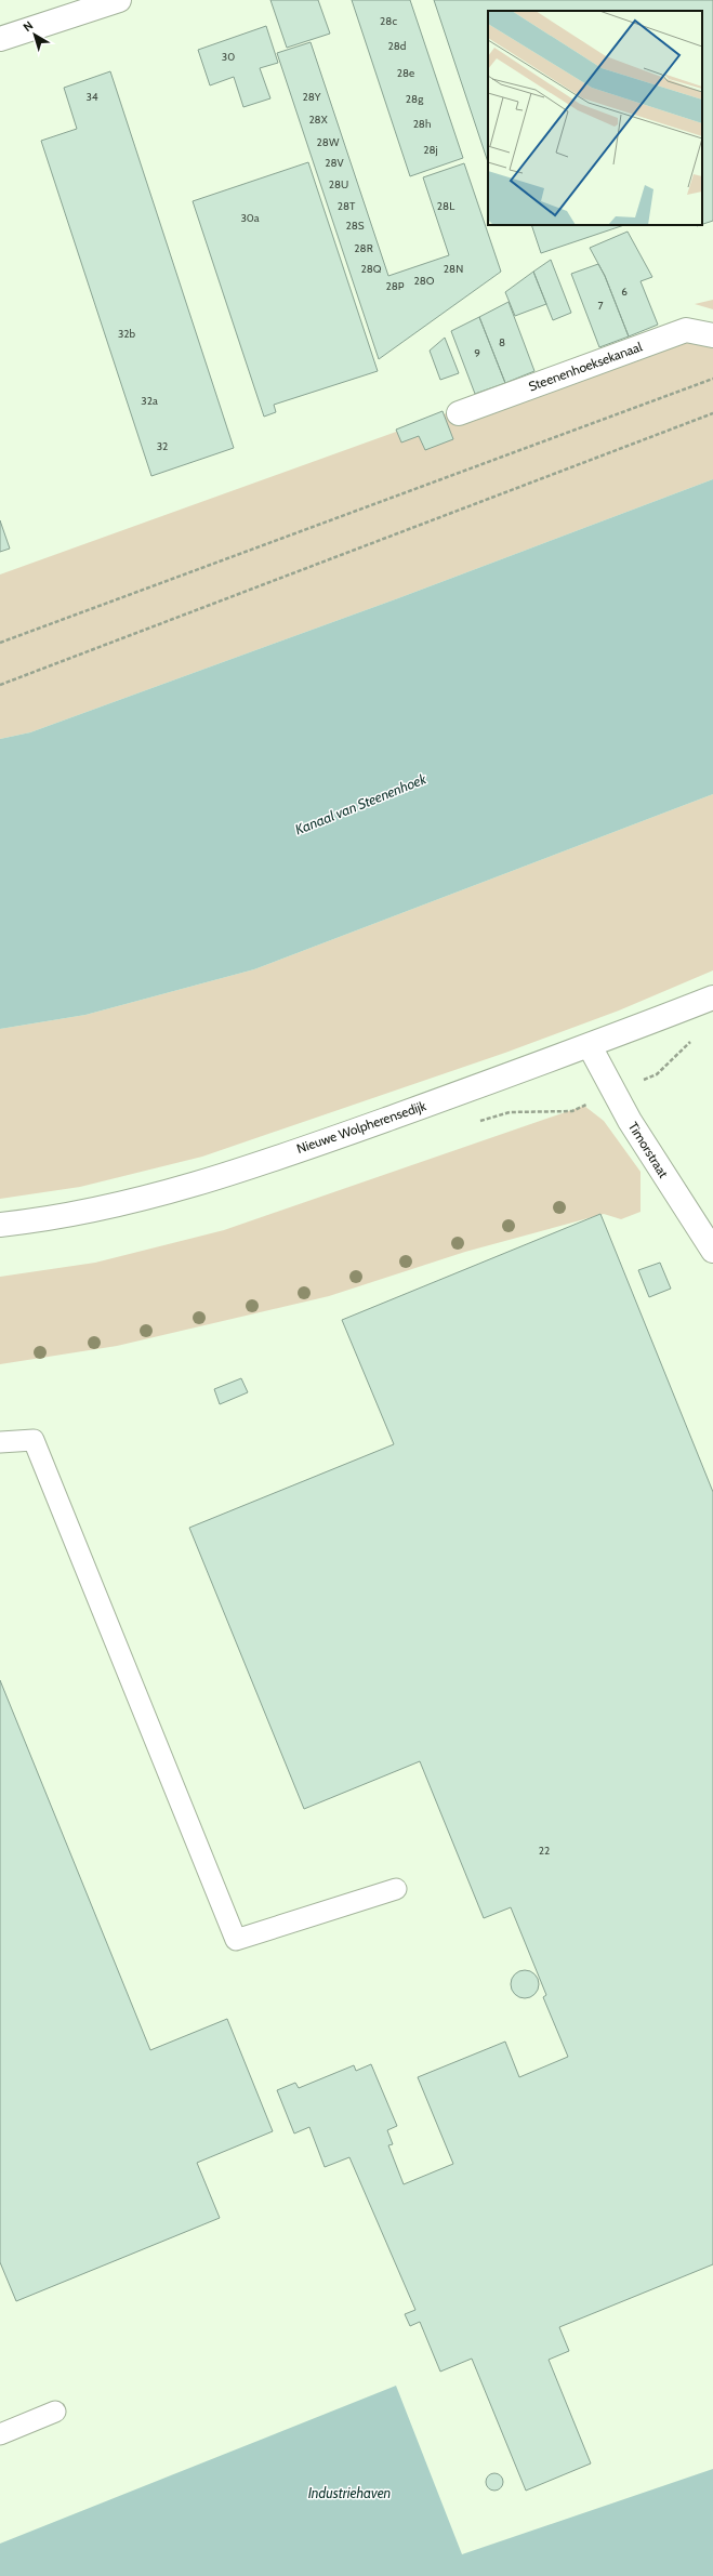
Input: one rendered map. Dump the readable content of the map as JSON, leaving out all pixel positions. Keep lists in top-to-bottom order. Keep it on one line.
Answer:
{"streets":{"street":["Steenenhoeksekanaal","Nieuwe Wolpherensedijk","Timorstraat"]},"crossings":[["Nieuwe Wolpherensedijk","Timorstraat"]],"water":["Kanaal van Steenenhoek","Industriehaven"],"house_numbers":["28c","28d","30","28e","34","28Y","28g","28X","28h","28W","28j","28V","28U","28T","28L","30a","28S","28R","28Q","28N","28O","28P","6","7","32b","8","9","32a","32","22"],"north":"top left"}
